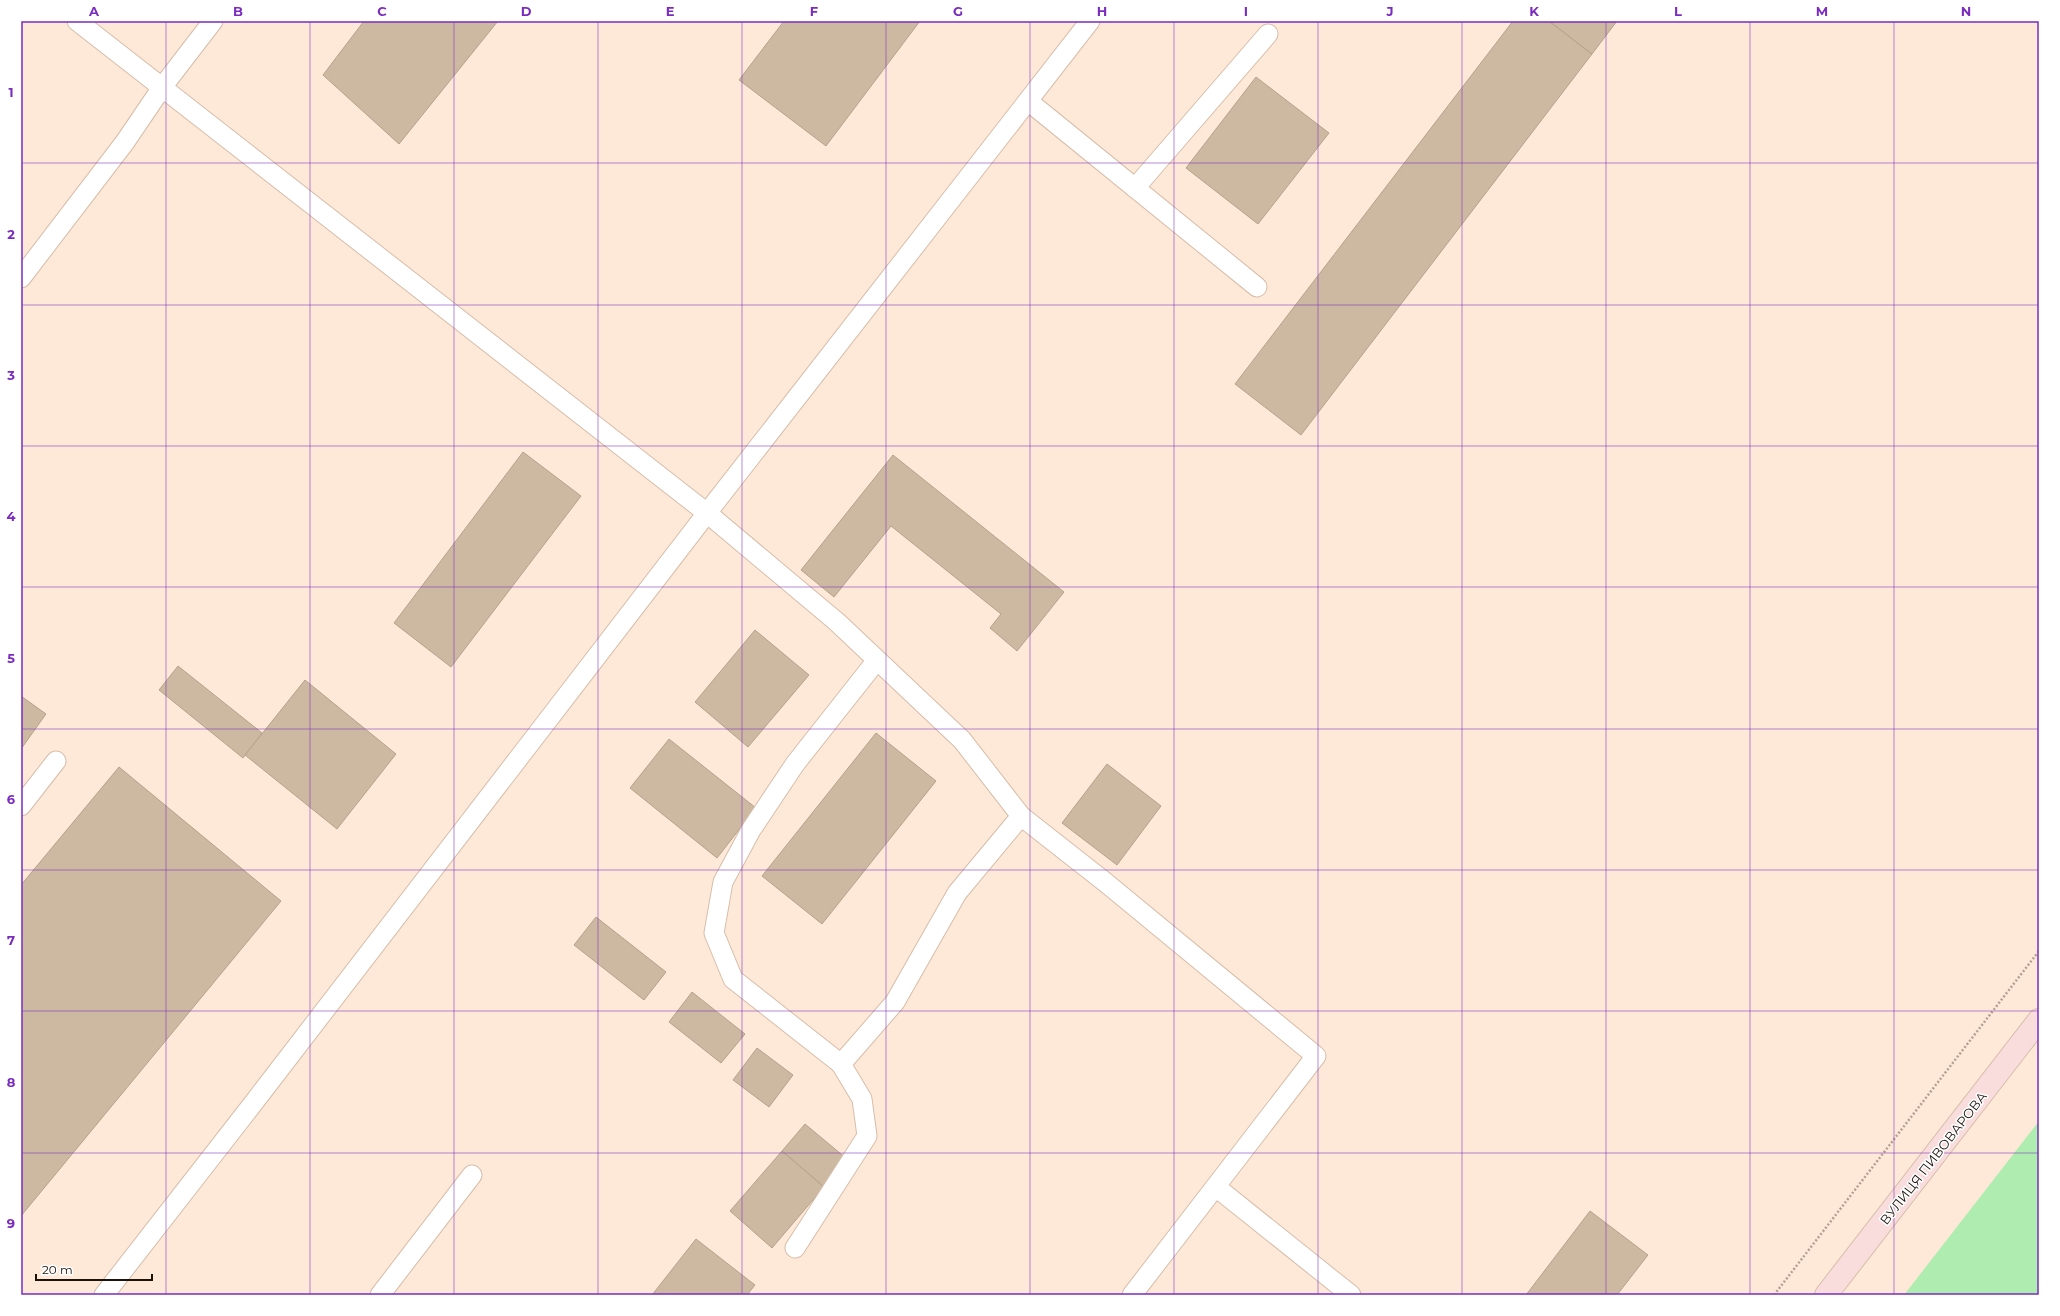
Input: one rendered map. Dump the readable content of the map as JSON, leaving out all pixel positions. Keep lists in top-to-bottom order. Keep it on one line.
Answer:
{"streets":{"street":["ВУЛИЦЯ ПИВОВАРОВА"]},"scale_bar":"20 m","grid":{"columns":["A","B","C","D","E","F","G","H","I","J","K","L","M","N"],"rows":["1","2","3","4","5","6","7","8","9"]}}
